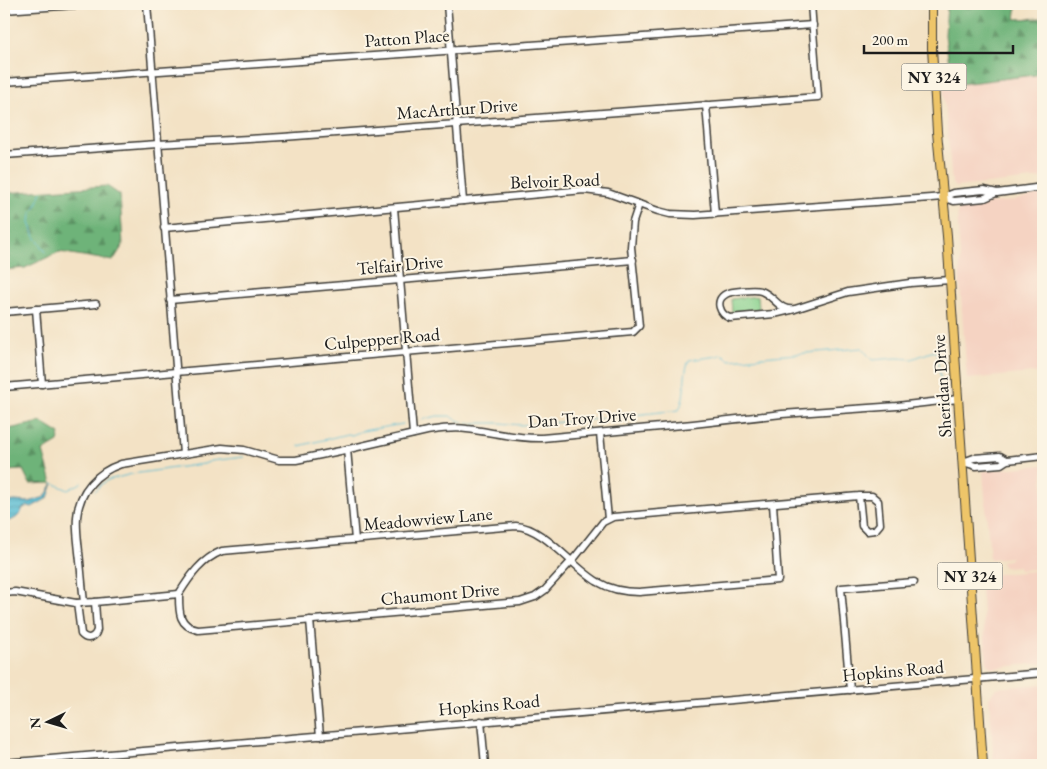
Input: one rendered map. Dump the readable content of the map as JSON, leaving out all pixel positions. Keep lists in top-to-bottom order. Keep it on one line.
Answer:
{"streets":{"main road":["NY 324","Sheridan Drive"],"street":["Patton Place","MacArthur Drive","Belvoir Road","Telfair Drive","Culpepper Road","Dan Troy Drive","Meadowview Lane","Chaumont Drive","Hopkins Road"]},"crossings":[["Patton Place","MacArthur Drive"],["Belvoir Road","Culpepper Road"],["Belvoir Road","Sheridan Drive"],["Telfair Drive","Culpepper Road"],["Sheridan Drive","Dan Troy Drive"],["Sheridan Drive","Hopkins Road"],["Meadowview Lane","Chaumont Drive"]],"scale_bar":"200 m","north":"left"}
